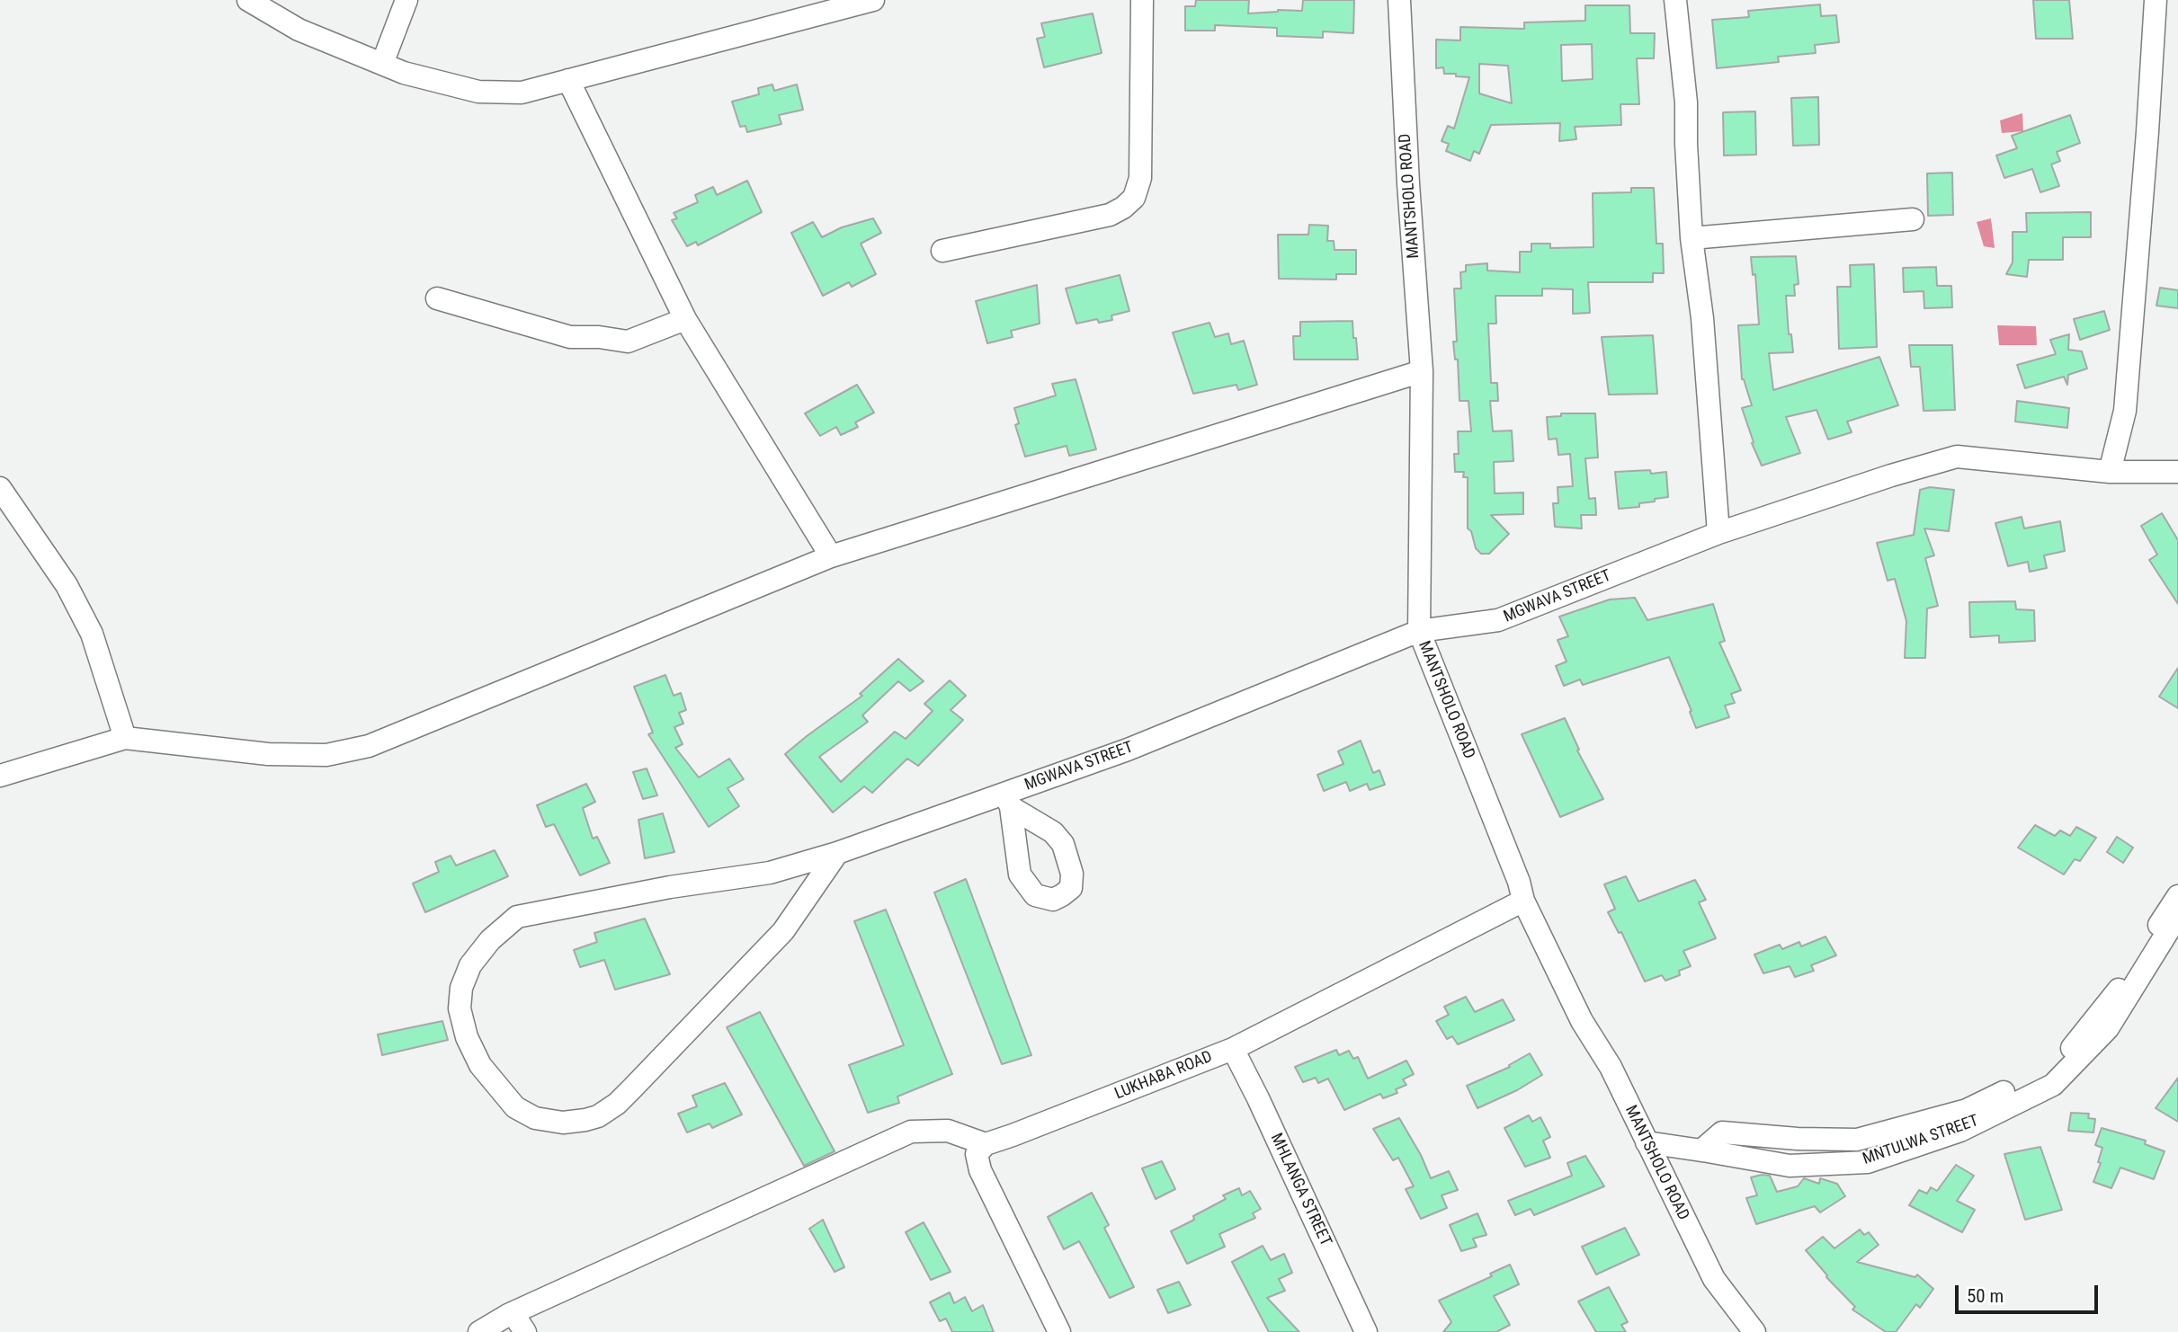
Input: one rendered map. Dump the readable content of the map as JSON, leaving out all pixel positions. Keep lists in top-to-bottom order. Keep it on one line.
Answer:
{"streets":{"street":["MANTSHOLO ROAD","MGWAVA STREET","LUKHABA ROAD","MNTULWA STREET","MHLANGA STREET"]},"crossings":[["MANTSHOLO ROAD","MGWAVA STREET"],["MANTSHOLO ROAD","LUKHABA ROAD"],["MANTSHOLO ROAD","MNTULWA STREET"],["LUKHABA ROAD","MHLANGA STREET"]],"scale_bar":"50 m"}
